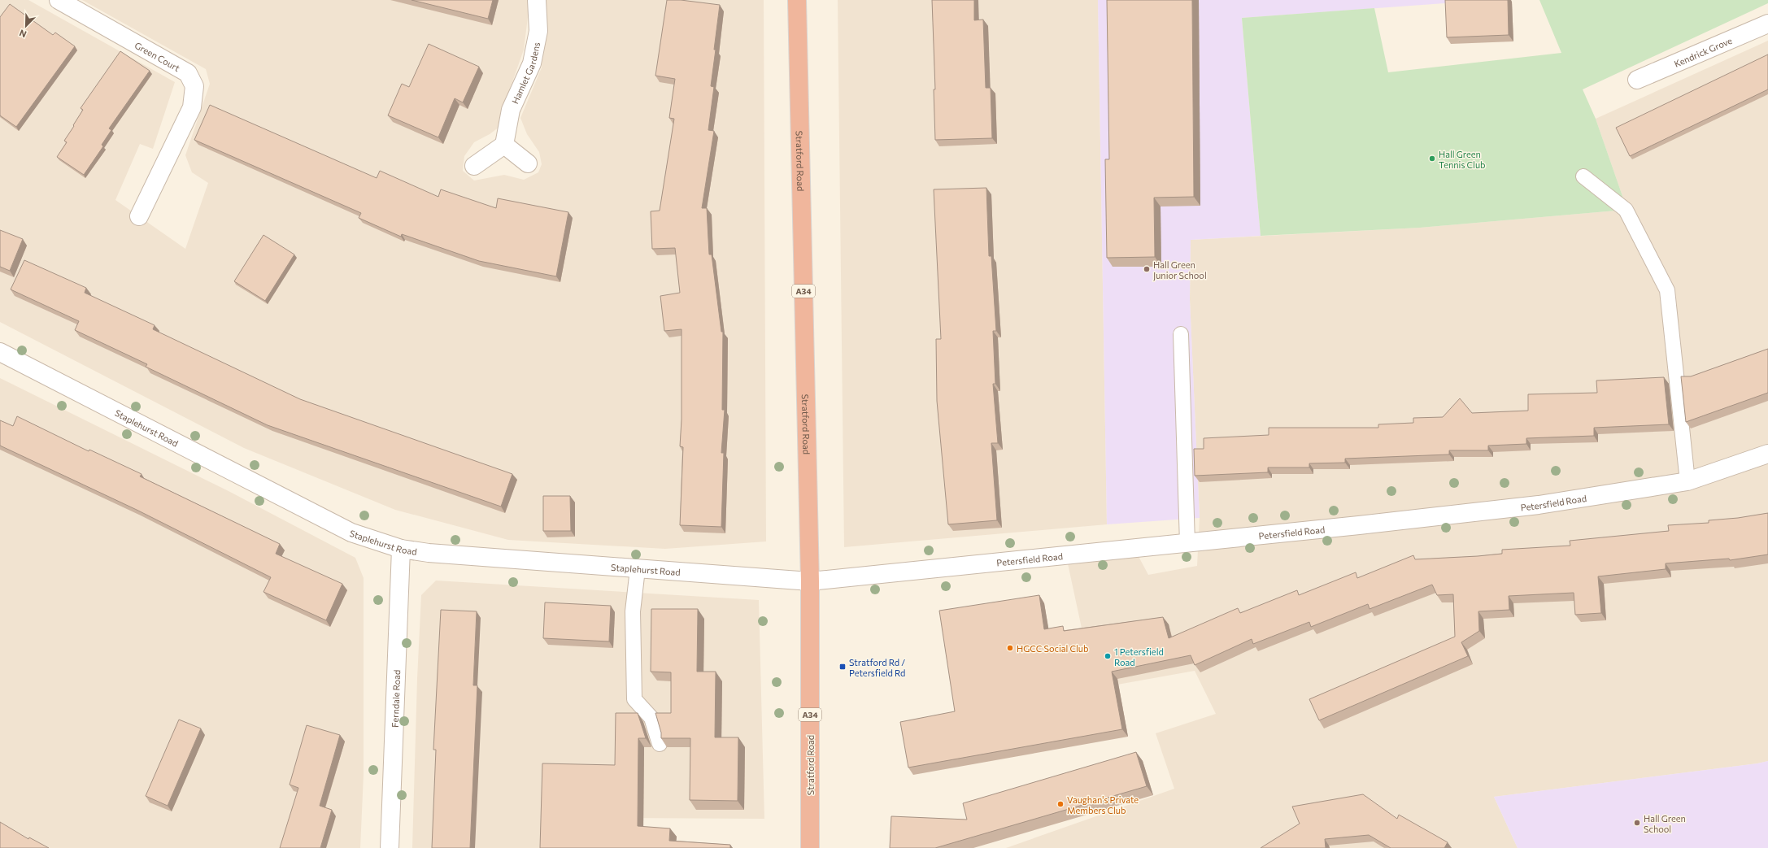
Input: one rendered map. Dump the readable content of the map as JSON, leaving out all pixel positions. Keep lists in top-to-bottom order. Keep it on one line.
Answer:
{"streets":{"highway":["Stratford Road","A34"],"street":["Kendrick Grove","Green Court","Hamlet Gardens","Staplehurst Road","Petersfield Road","Ferndale Road"]},"crossings":[["Stratford Road","Staplehurst Road"],["Stratford Road","Petersfield Road"],["Staplehurst Road","Petersfield Road"],["Staplehurst Road","Ferndale Road"]],"places":{"other":["Hall Green Tennis Club","Hall Green Junior School","HGCC Social Club","1 Petersfield Road","Vaughan's Private Members Club","Hall Green School"],"transit":["Stratford Rd / Petersfield Rd"]},"north":"bottom left"}
